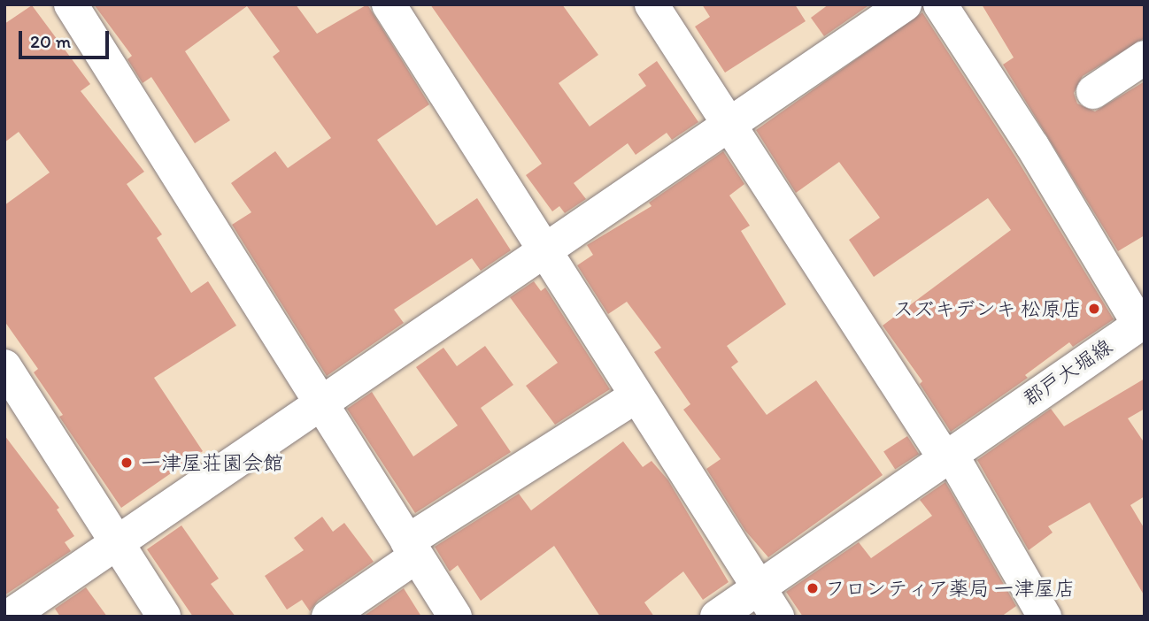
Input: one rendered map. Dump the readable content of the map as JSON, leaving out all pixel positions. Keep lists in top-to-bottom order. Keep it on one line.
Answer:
{"streets":{"street":["郡戸大堀線"]},"places":["スズキデンキ 松原店","一津屋荘園会館","フロンティア薬局 一津屋店"],"scale_bar":"20 m"}
